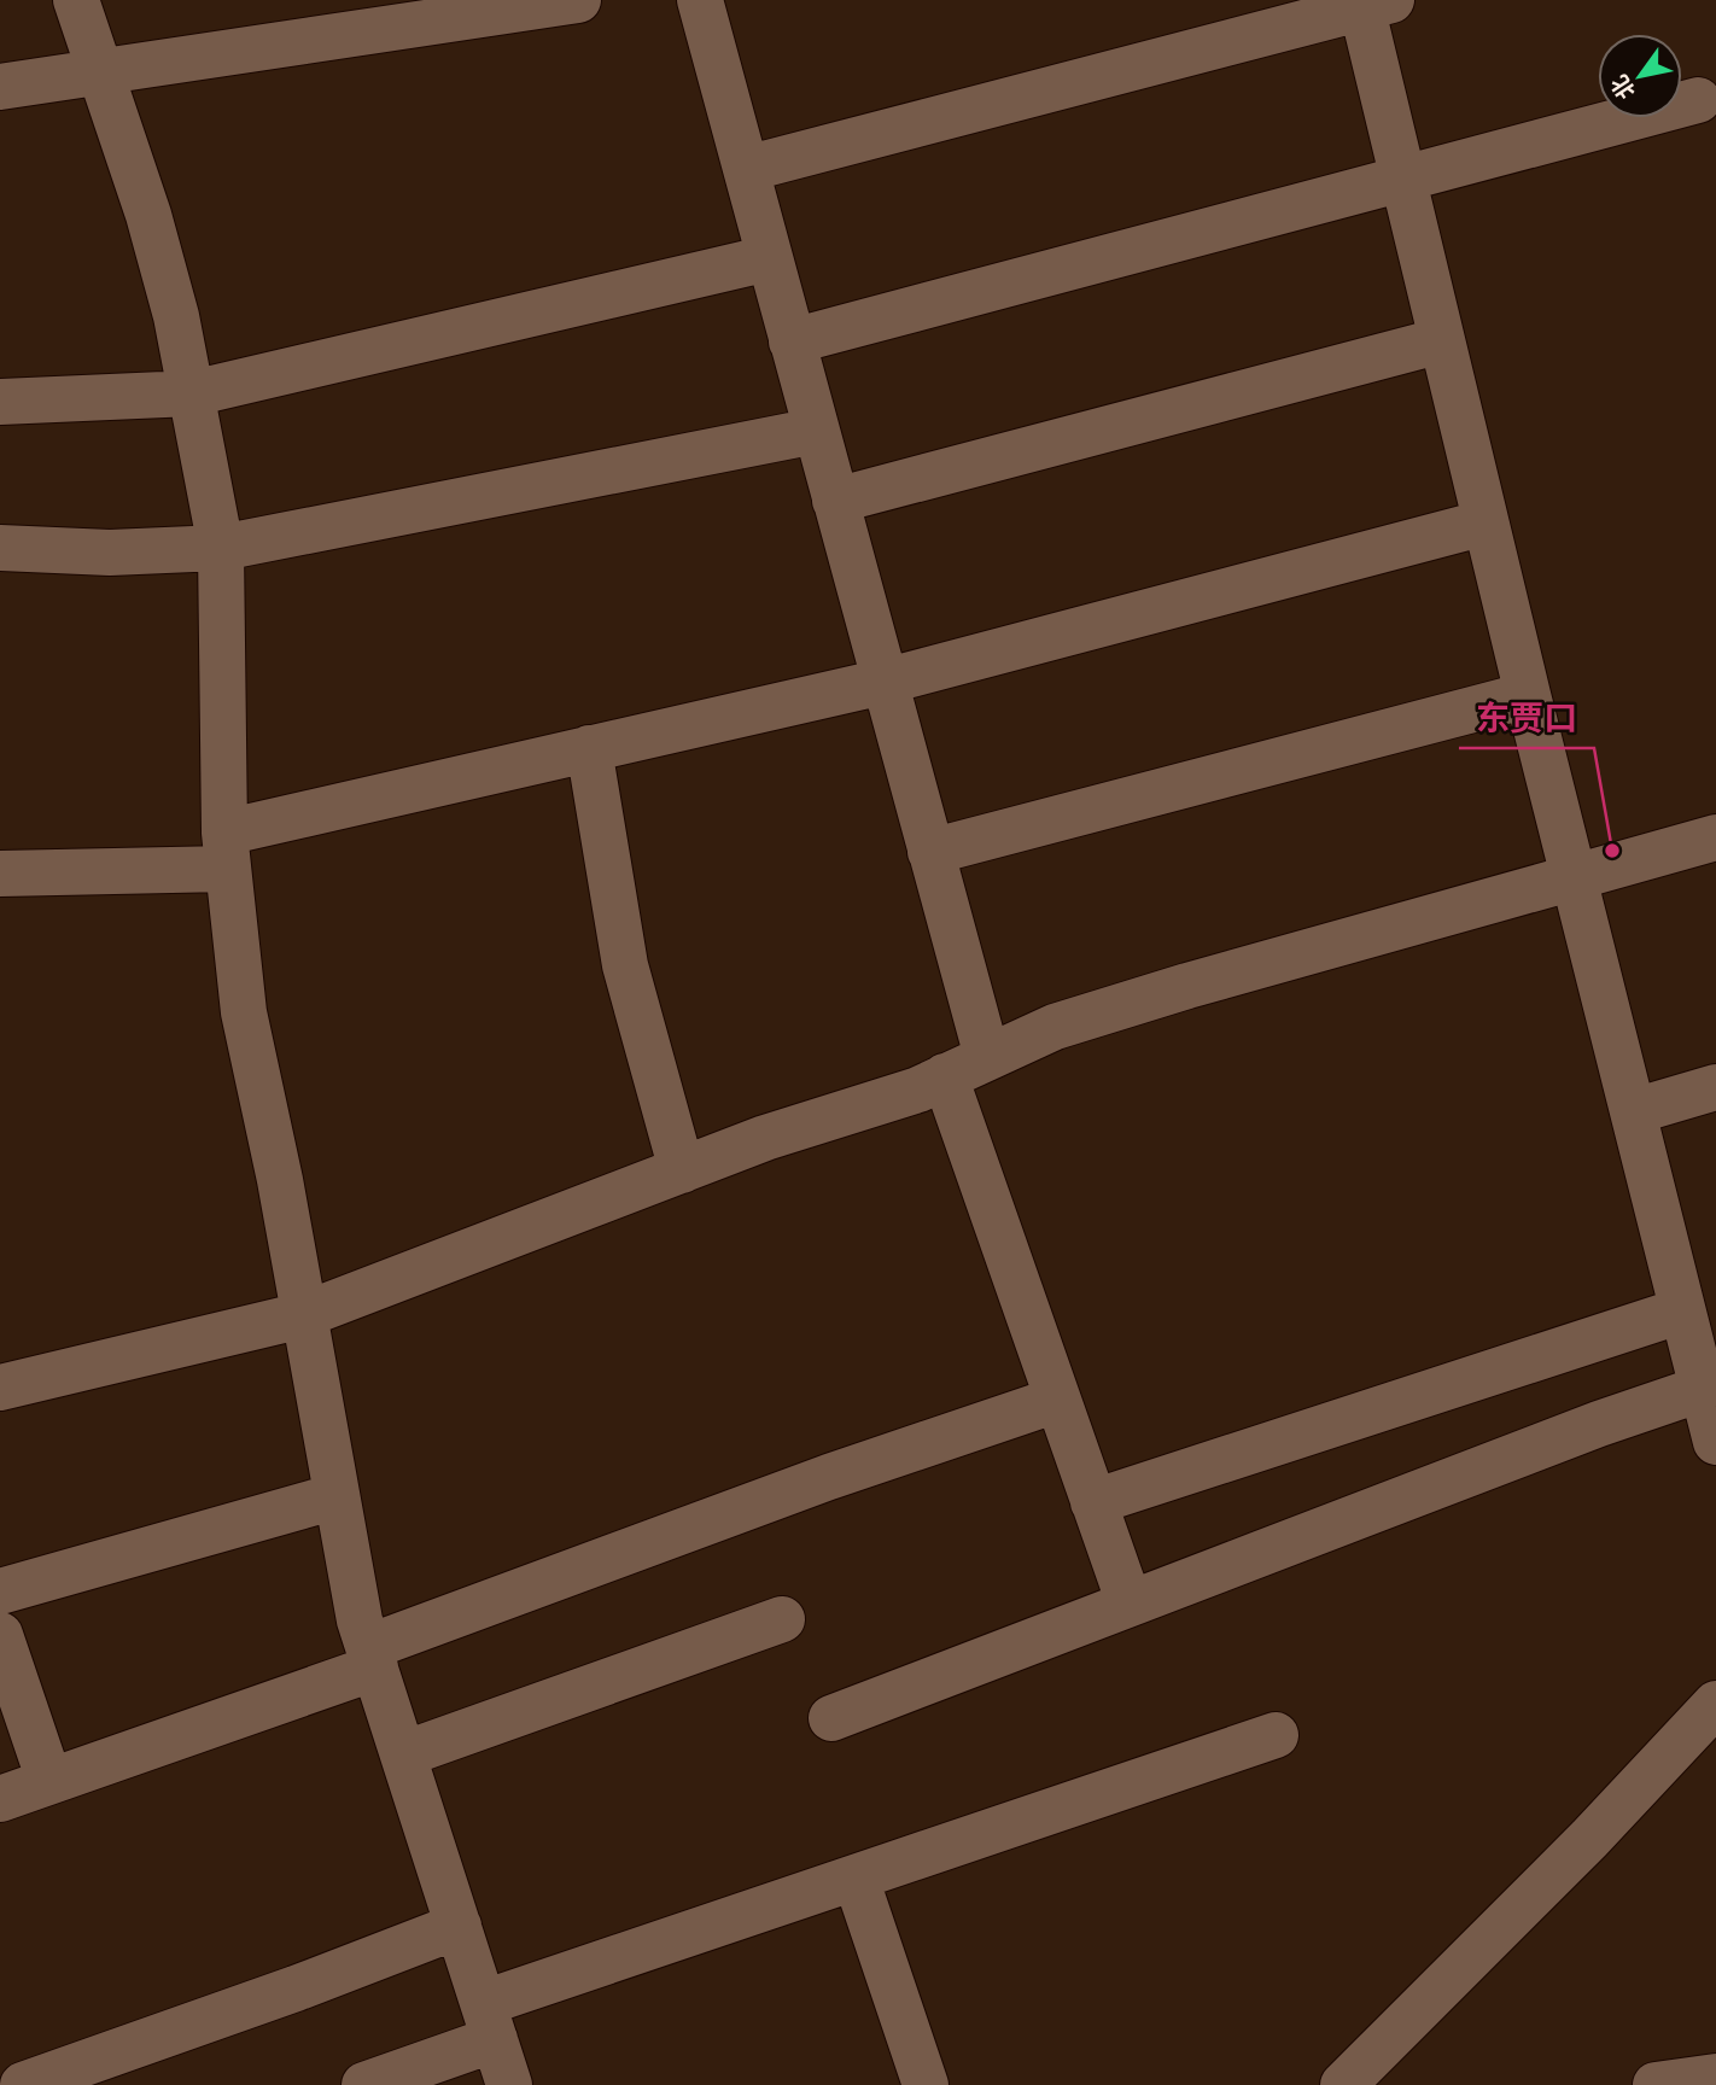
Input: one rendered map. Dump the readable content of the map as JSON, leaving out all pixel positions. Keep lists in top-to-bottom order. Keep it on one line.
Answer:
{"places":["东贾口"],"north":"bottom left"}
